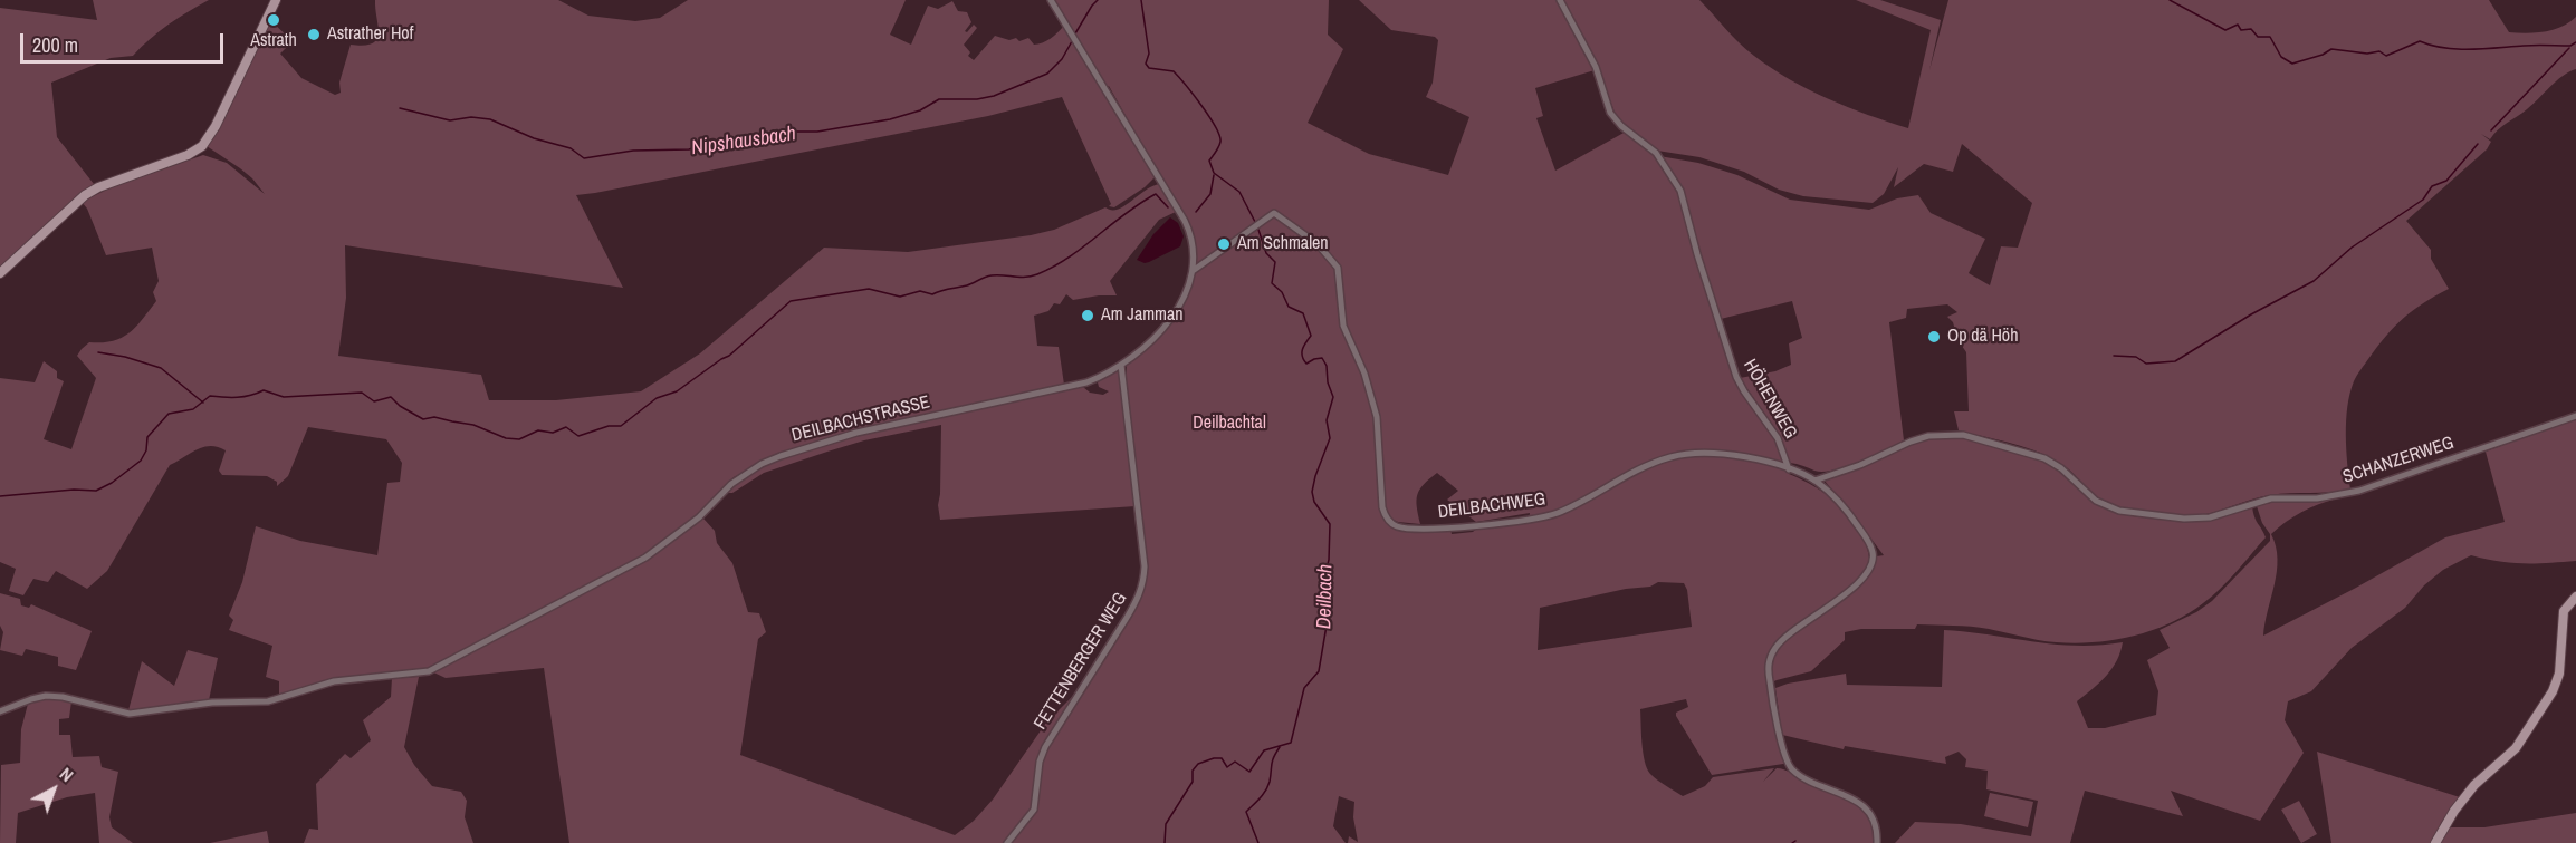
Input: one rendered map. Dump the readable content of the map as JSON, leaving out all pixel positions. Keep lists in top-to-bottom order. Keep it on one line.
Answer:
{"streets":{"street":["HÖHENWEG","DEILBACHSTRASSE","SCHANZERWEG","DEILBACHWEG","FETTENBERGER WEG"]},"crossings":[["HÖHENWEG","DEILBACHWEG"],["DEILBACHSTRASSE","DEILBACHWEG"],["DEILBACHSTRASSE","FETTENBERGER WEG"]],"water":["Nipshausbach","Deilbach"],"parks":["Deilbachtal"],"places":["Astrath","Astrather Hof","Am Schmalen","Am Jamman","Op dä Höh"],"scale_bar":"200 m","north":"top right"}
